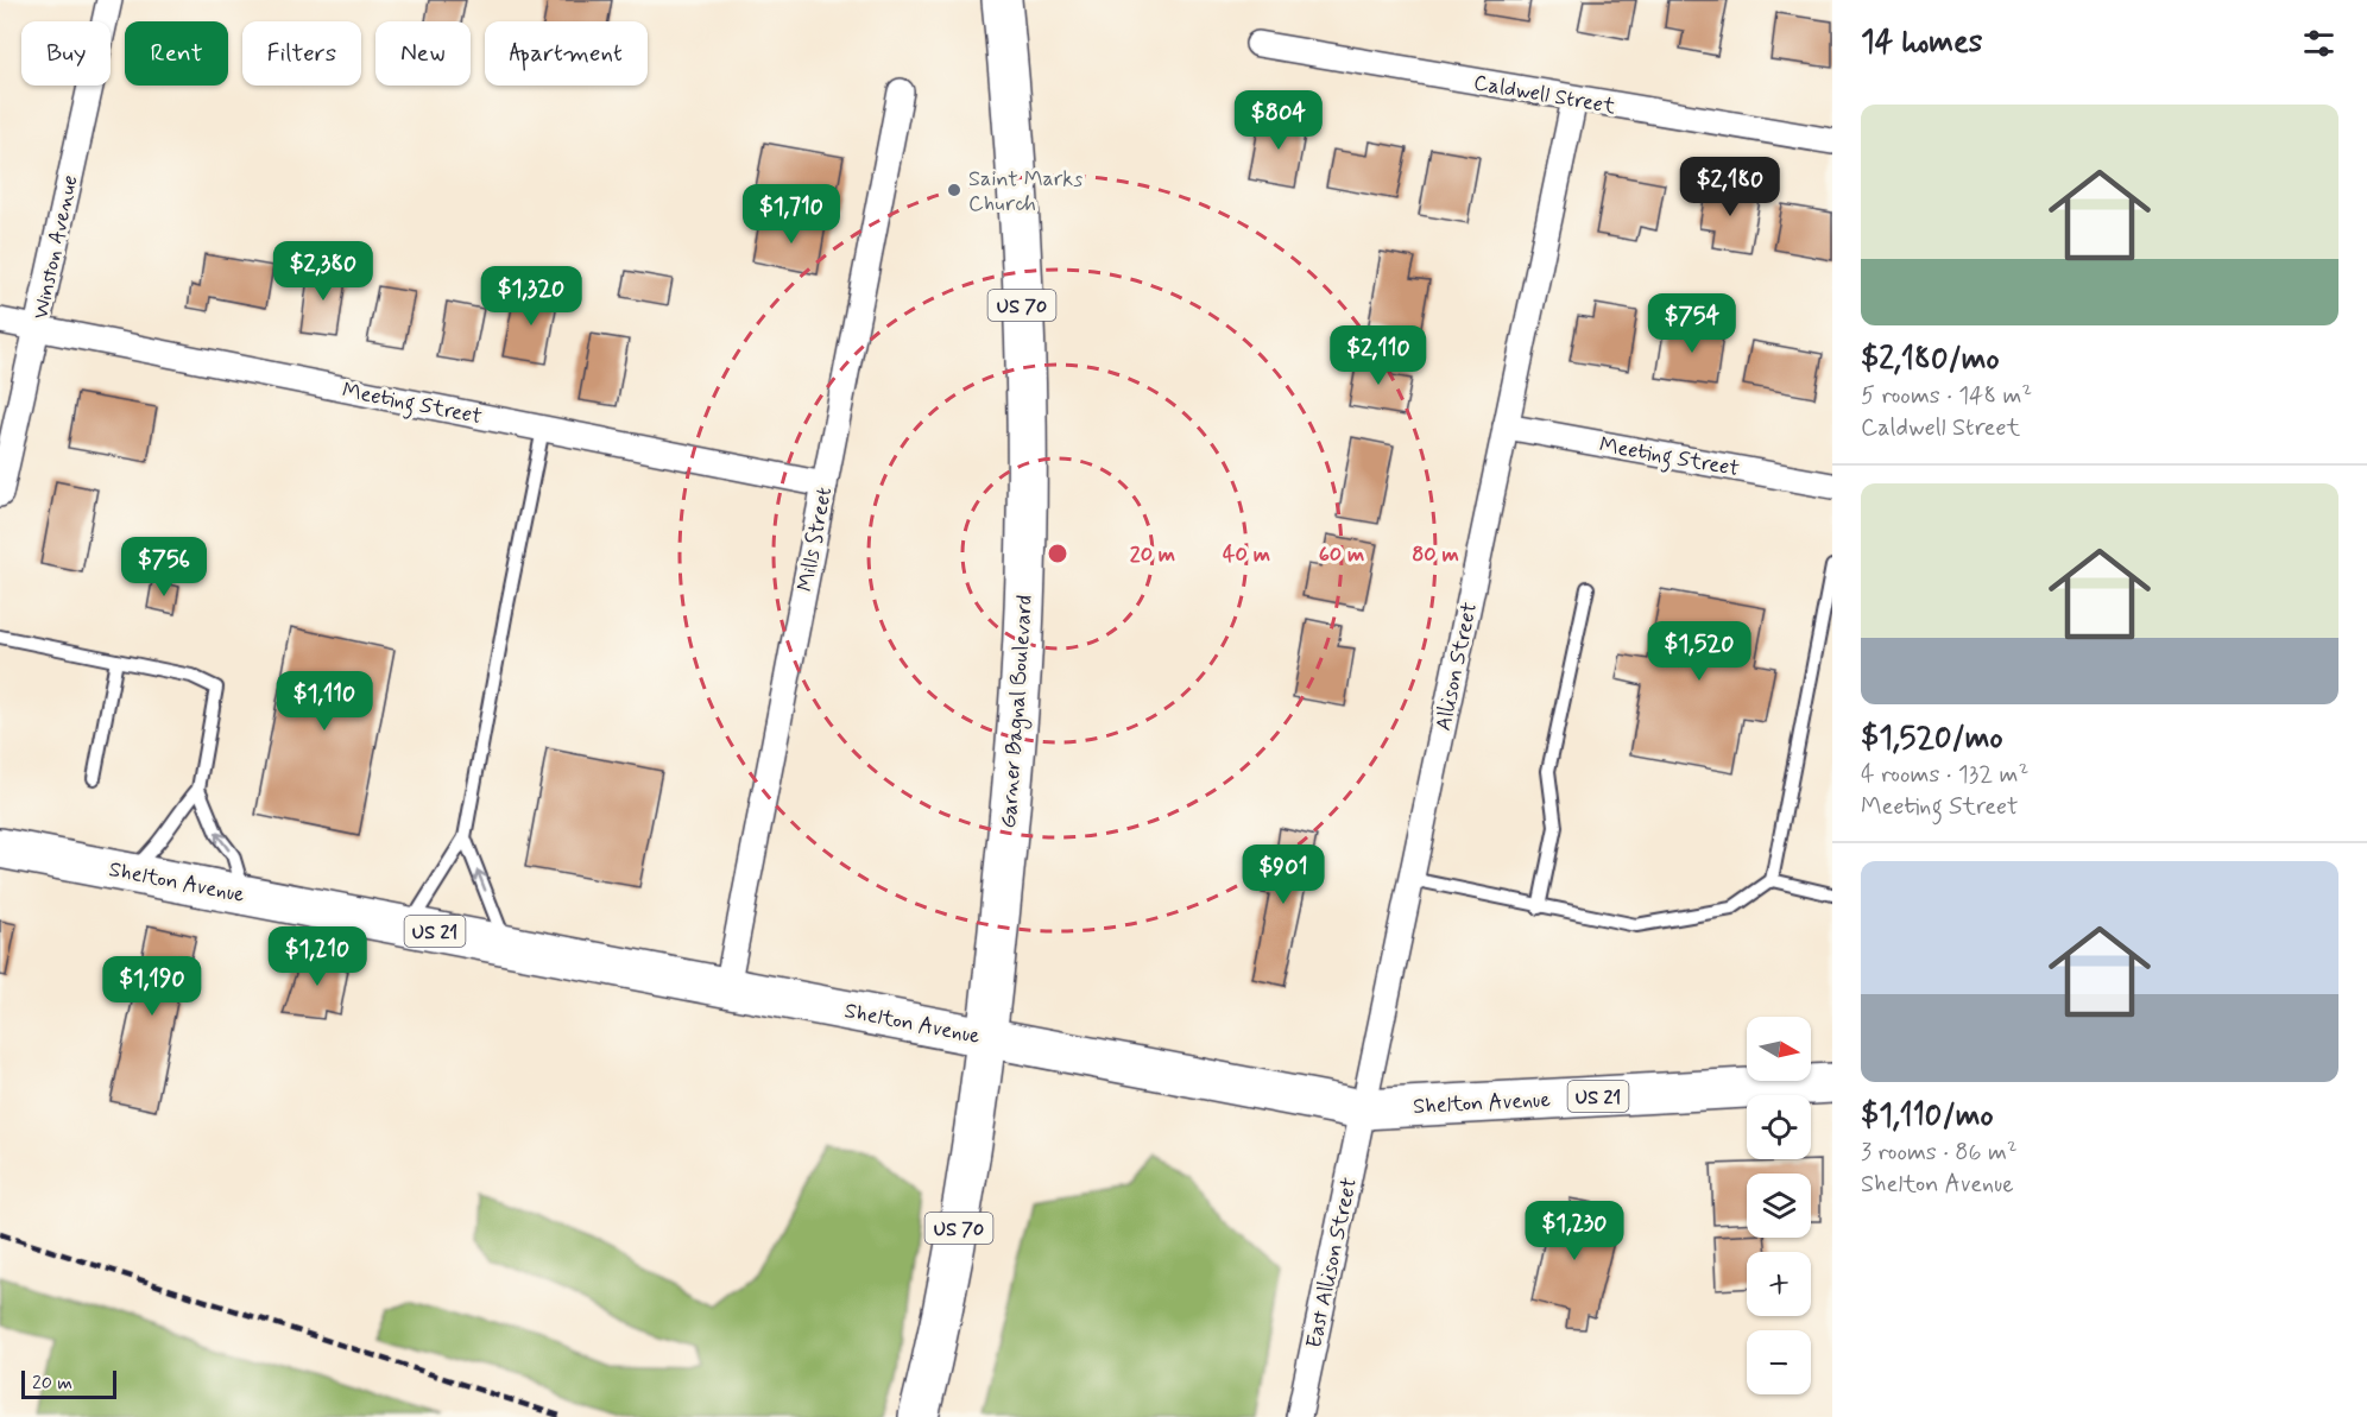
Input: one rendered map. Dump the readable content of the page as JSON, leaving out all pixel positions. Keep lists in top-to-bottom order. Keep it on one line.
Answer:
{"streets":{"main road":["US 70","Garner Bagnal Boulevard","Shelton Avenue","US 21"],"street":["Caldwell Street","Winston Avenue","Meeting Street","Mills Street","Allison Street","East Allison Street"]},"crossings":[["Caldwell Street","Allison Street"],["Winston Avenue","Meeting Street"],["Meeting Street","Mills Street"],["Meeting Street","Allison Street"],["Mills Street","Shelton Avenue"],["Allison Street","Shelton Avenue"],["Allison Street","East Allison Street"],["Garner Bagnal Boulevard","Shelton Avenue"],["Shelton Avenue","East Allison Street"]],"places":["Saint Marks Church"],"scale_bar":"20 m","north":"right","page":{"heading":"14 homes","chip":["Buy","Rent","Filters","New","Apartment"],"list":[{"name":"$2,180/mo","note":"5 rooms · 148 m² · Caldwell Street"},{"name":"$1,520/mo","note":"4 rooms · 132 m² · Meeting Street"},{"name":"$1,110/mo","note":"3 rooms · 86 m² · Shelton Avenue"}],"price":["$804","$2,180","$1,710","$2,380","$1,320","$754","$2,110","$756","$1,520","$1,110","$901","$1,210","$1,190","$1,230"],"map_buttons":["+","−"],"scale":"20 m"},"rings":["20 m","40 m","60 m","80 m"]}
